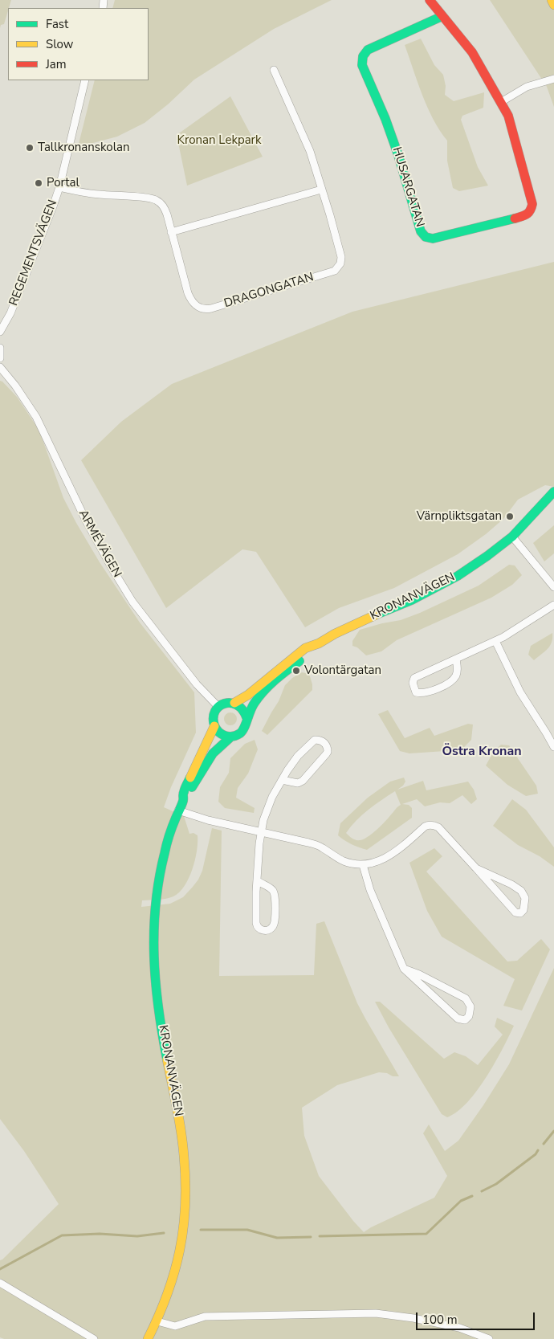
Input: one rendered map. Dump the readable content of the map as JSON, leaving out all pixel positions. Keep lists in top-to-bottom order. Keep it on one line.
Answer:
{"streets":{"street":["HUSARGATAN","REGEMENTSVÄGEN","DRAGONGATAN","ARMÉVÄGEN","KRONANVÄGEN"]},"crossings":[["REGEMENTSVÄGEN","DRAGONGATAN"],["ARMÉVÄGEN","KRONANVÄGEN"]],"districts":["Östra Kronan"],"parks":["Kronan Lekpark"],"places":["Tallkronanskolan","Portal","Värnpliktsgatan","Volontärgatan"],"legend":["Fast","Slow","Jam"],"scale_bar":"100 m"}
